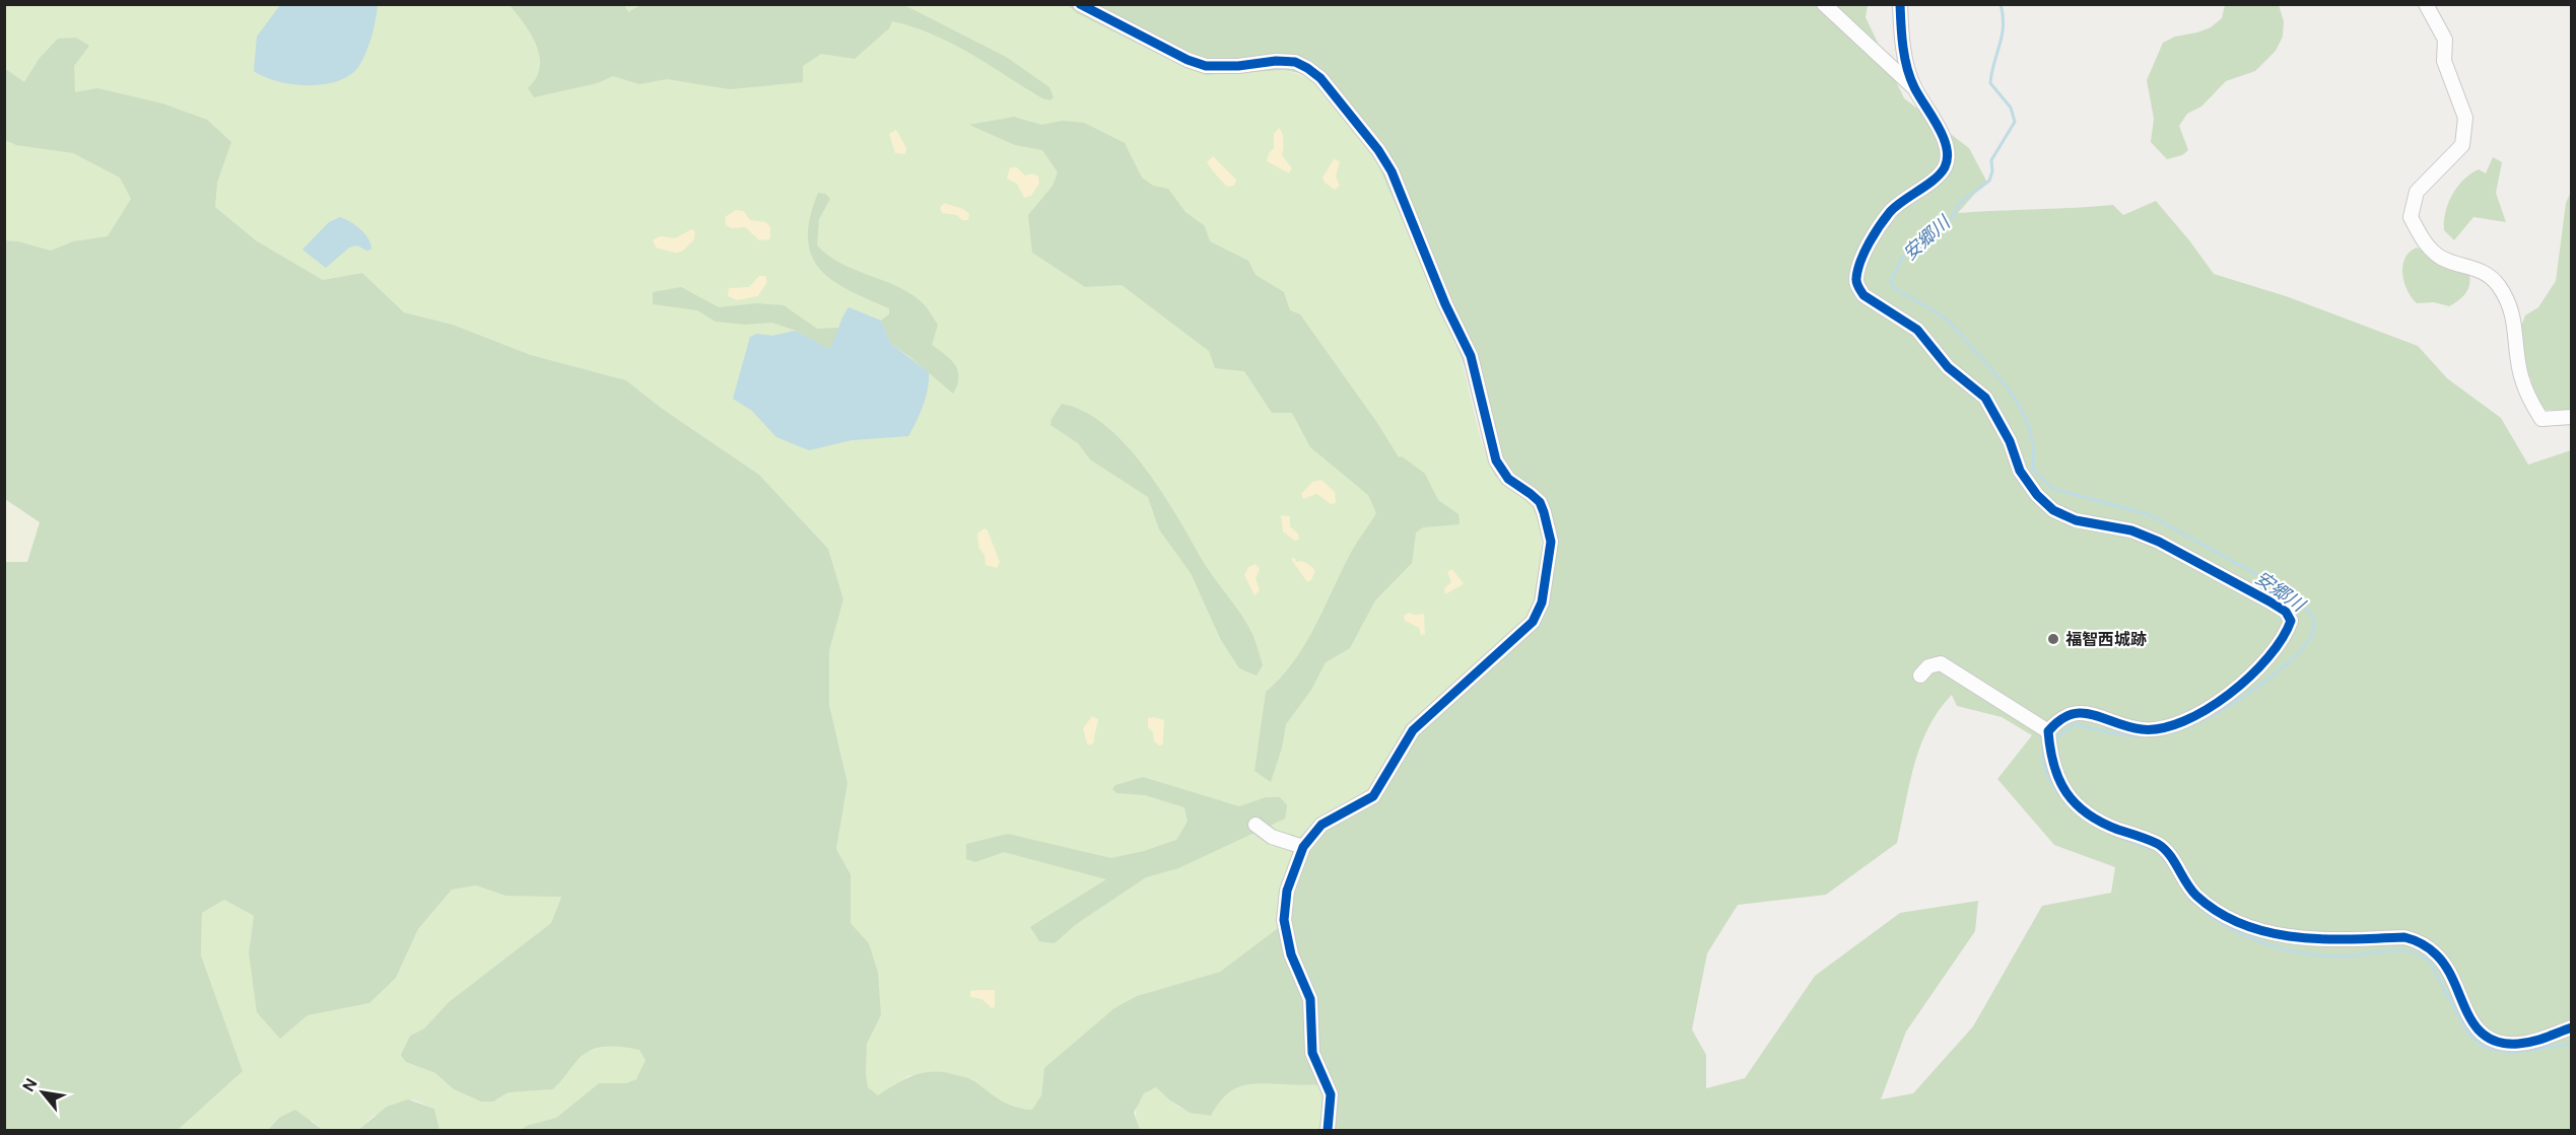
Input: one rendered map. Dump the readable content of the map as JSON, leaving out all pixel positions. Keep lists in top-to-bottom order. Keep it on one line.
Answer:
{"water":["安郷川"],"places":["福智西城跡"],"north":"top left"}
